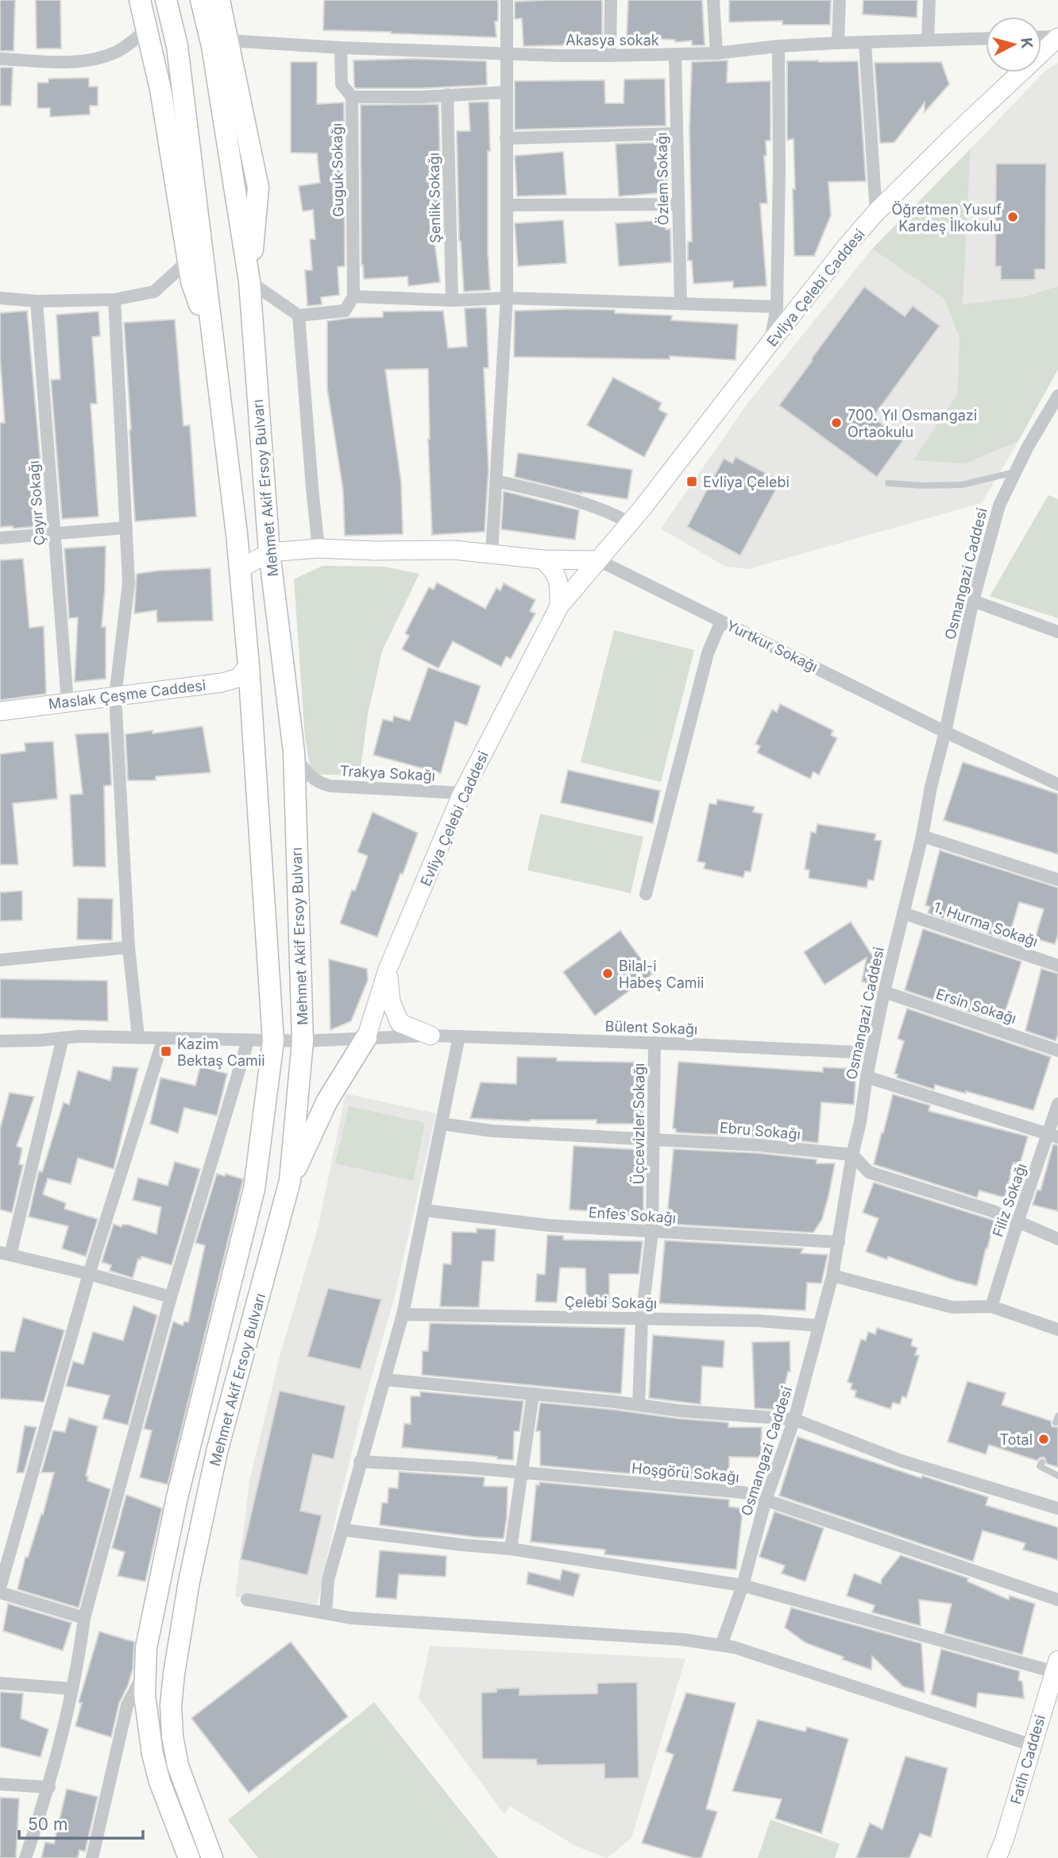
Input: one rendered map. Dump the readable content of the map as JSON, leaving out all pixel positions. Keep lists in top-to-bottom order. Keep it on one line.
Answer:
{"streets":{"main road":["Mehmet Akif Ersoy Bulvarı"],"street":["Akasya sokak","Guguk Sokağı","Özlem Sokağı","Şenlik Sokağı","Evliya Çelebi Caddesi","Çayır Sokağı","Osmangazi Caddesi","Yurtkur Sokağı","Maslak Çeşme Caddesi","Trakya Sokağı","1. Hurma Sokağı","Ersin Sokağı","Bülent Sokağı","Üçcevizler Sokağı","Ebru Sokağı","Filiz Sokağı","Enfes Sokağı","Çelebi Sokağı","Hoşgörü Sokağı","Fatih Caddesi"]},"crossings":[["Akasya sokak","Guguk Sokağı"],["Akasya sokak","Özlem Sokağı"],["Evliya Çelebi Caddesi","Yurtkur Sokağı"],["Evliya Çelebi Caddesi","Trakya Sokağı"],["Evliya Çelebi Caddesi","Bülent Sokağı"],["Mehmet Akif Ersoy Bulvarı","Maslak Çeşme Caddesi"],["Mehmet Akif Ersoy Bulvarı","Trakya Sokağı"],["Mehmet Akif Ersoy Bulvarı","Bülent Sokağı"],["Çayır Sokağı","Maslak Çeşme Caddesi"],["Osmangazi Caddesi","Yurtkur Sokağı"],["Osmangazi Caddesi","1. Hurma Sokağı"],["Osmangazi Caddesi","Ersin Sokağı"],["Osmangazi Caddesi","Bülent Sokağı"],["Osmangazi Caddesi","Ebru Sokağı"],["Osmangazi Caddesi","Enfes Sokağı"],["Osmangazi Caddesi","Çelebi Sokağı"],["Osmangazi Caddesi","Hoşgörü Sokağı"],["Bülent Sokağı","Üçcevizler Sokağı"],["Üçcevizler Sokağı","Ebru Sokağı"],["Üçcevizler Sokağı","Enfes Sokağı"],["Üçcevizler Sokağı","Çelebi Sokağı"]],"places":{"other":["Öğretmen Yusuf Kardeş İlkokulu","700. Yıl Osmangazi Ortaokulu","Bilal-i Habeş Camii","Total"],"transit":["Evliya Çelebi","Kazim Bektaş Camii"]},"scale_bar":"50 m","north":"right"}
